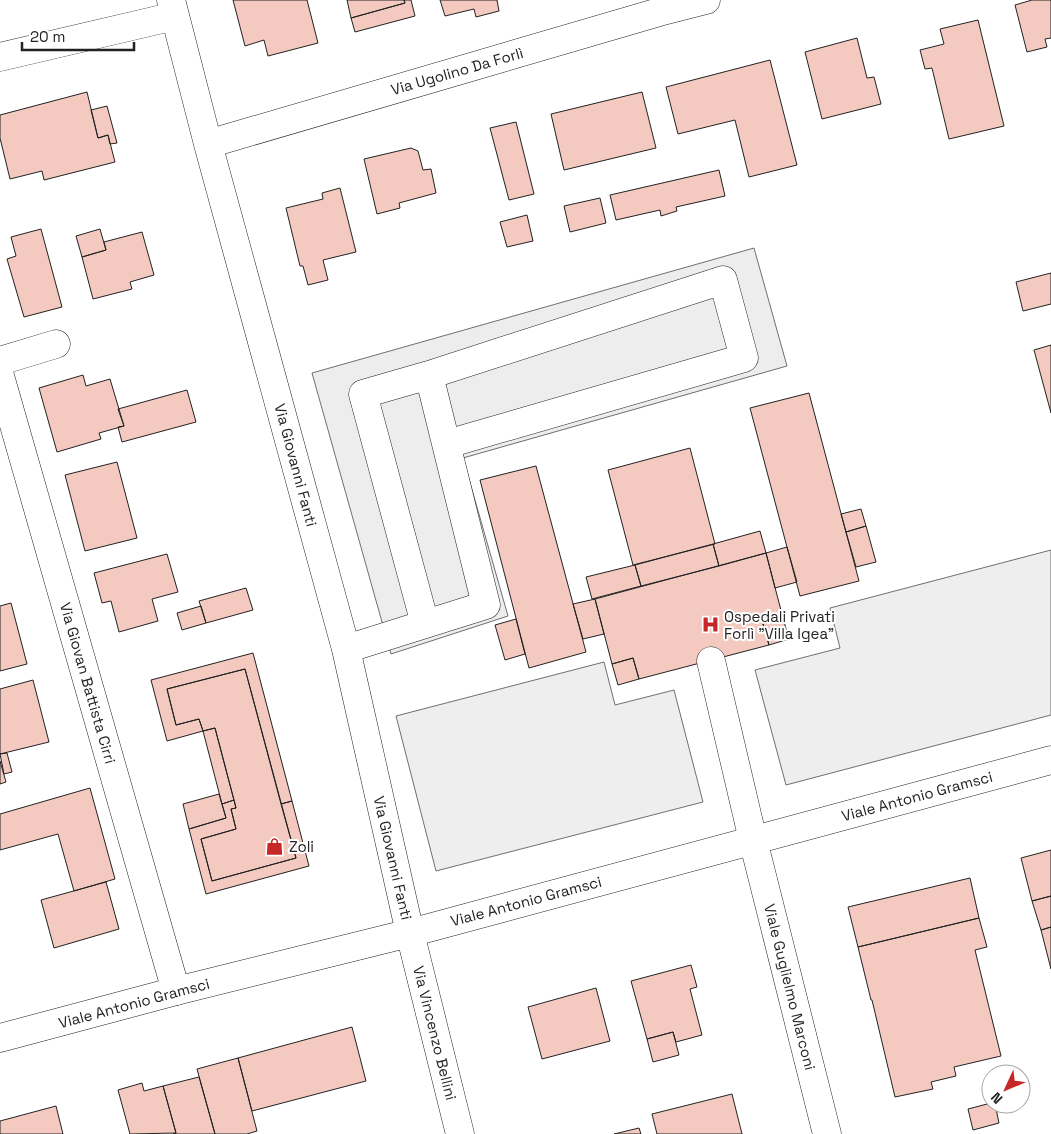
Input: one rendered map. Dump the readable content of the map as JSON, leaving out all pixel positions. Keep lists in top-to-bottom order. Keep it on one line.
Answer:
{"streets":{"street":["Via Ugolino Da Forlì","Via Giovanni Fanti","Via Giovan Battista Cirri","Viale Antonio Gramsci","Viale Guglielmo Marconi","Via Vincenzo Bellini"]},"crossings":[["Via Ugolino Da Forlì","Via Giovanni Fanti"],["Via Giovanni Fanti","Viale Antonio Gramsci"],["Via Giovanni Fanti","Via Vincenzo Bellini"],["Via Giovan Battista Cirri","Viale Antonio Gramsci"],["Viale Antonio Gramsci","Viale Guglielmo Marconi"],["Viale Antonio Gramsci","Via Vincenzo Bellini"]],"places":{"hospital":["Ospedali Privati Forlì \"Villa Igea\""],"shop":["Zoli"]},"scale_bar":"20 m","north":"bottom left"}
